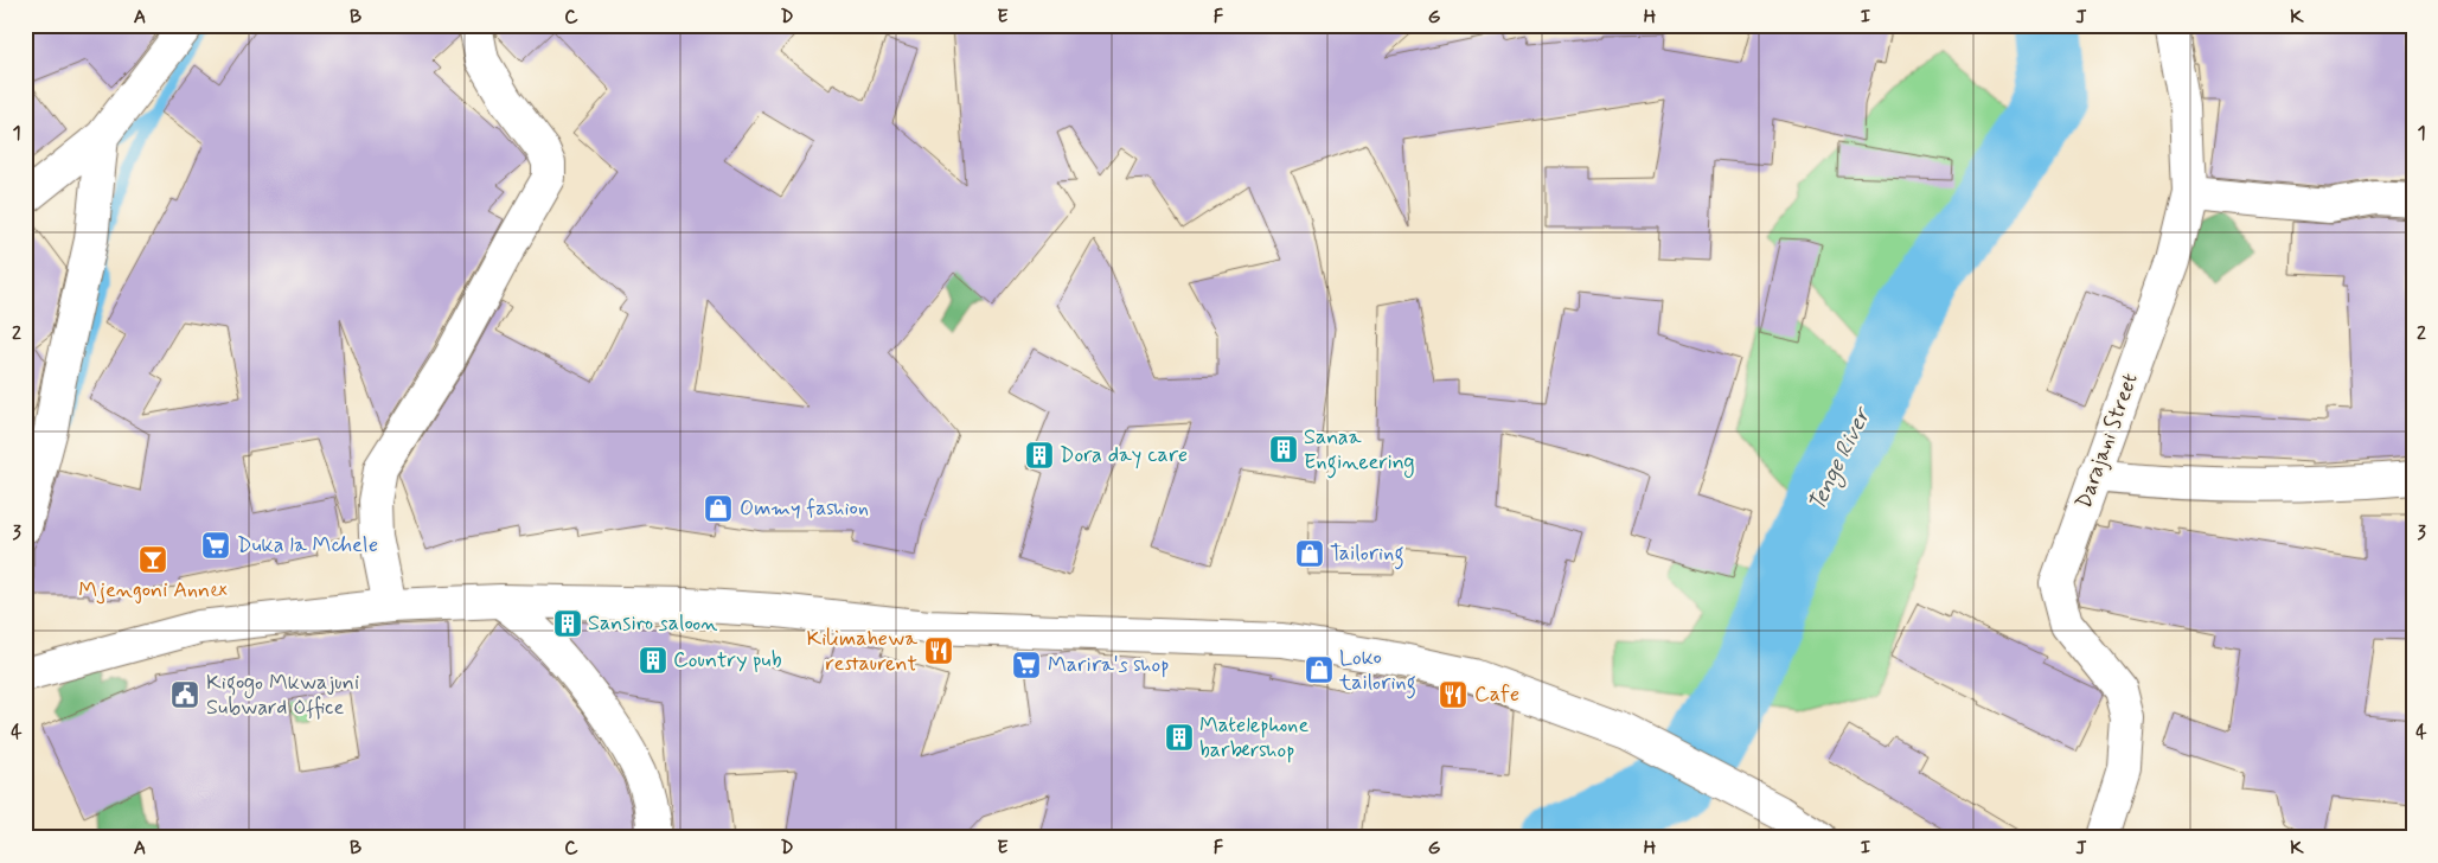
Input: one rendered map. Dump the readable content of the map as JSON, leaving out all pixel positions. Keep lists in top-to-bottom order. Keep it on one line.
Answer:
{"streets":{"street":["Darajani Street"]},"water":["Tenge River"],"places":{"building":["Sanaa Engineering","Dora day care","Sansiro saloon","Country pub","Matelephone barbershop"],"shop":["Ommy fashion","Tailoring","Loko tailoring"],"supermarket":["Duka la Mchele","Marira's shop"],"bar":["Mjengoni Annex"],"restaurant":["Kilimahewa restaurent","Cafe"],"public building":["Kigogo Mkwajuni Subward Office"]},"grid":{"columns":["A","B","C","D","E","F","G","H","I","J","K"],"rows":["1","2","3","4"]}}
